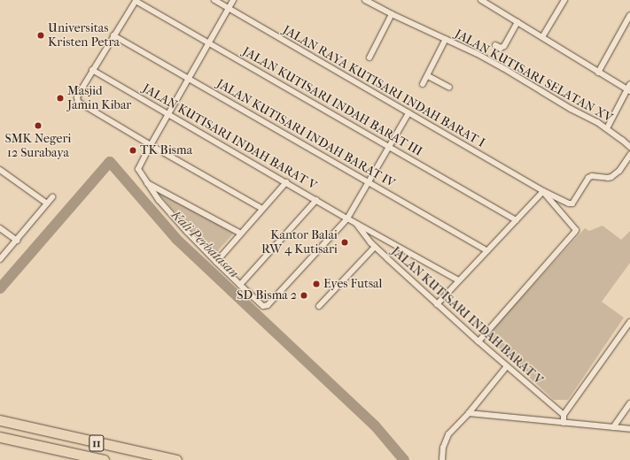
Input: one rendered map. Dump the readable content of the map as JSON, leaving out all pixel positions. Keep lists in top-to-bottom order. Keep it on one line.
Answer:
{"streets":{"highway":["11"],"street":["JALAN KUTISARI SELATAN XV","JALAN RAYA KUTISARI INDAH BARAT I","JALAN KUTISARI INDAH BARAT III","JALAN KUTISARI INDAH BARAT IV","JALAN KUTISARI INDAH BARAT V"]},"crossings":[["JALAN KUTISARI INDAH BARAT III","JALAN KUTISARI INDAH BARAT IV"]],"water":["Kali Perbatasan"],"places":["Universitas Kristen Petra","Masjid Jamin Kibar","SMK Negeri 12 Surabaya","TK Bisma","Kantor Balai RW 4 Kutisari","Eyes Futsal","SD Bisma 2"]}
